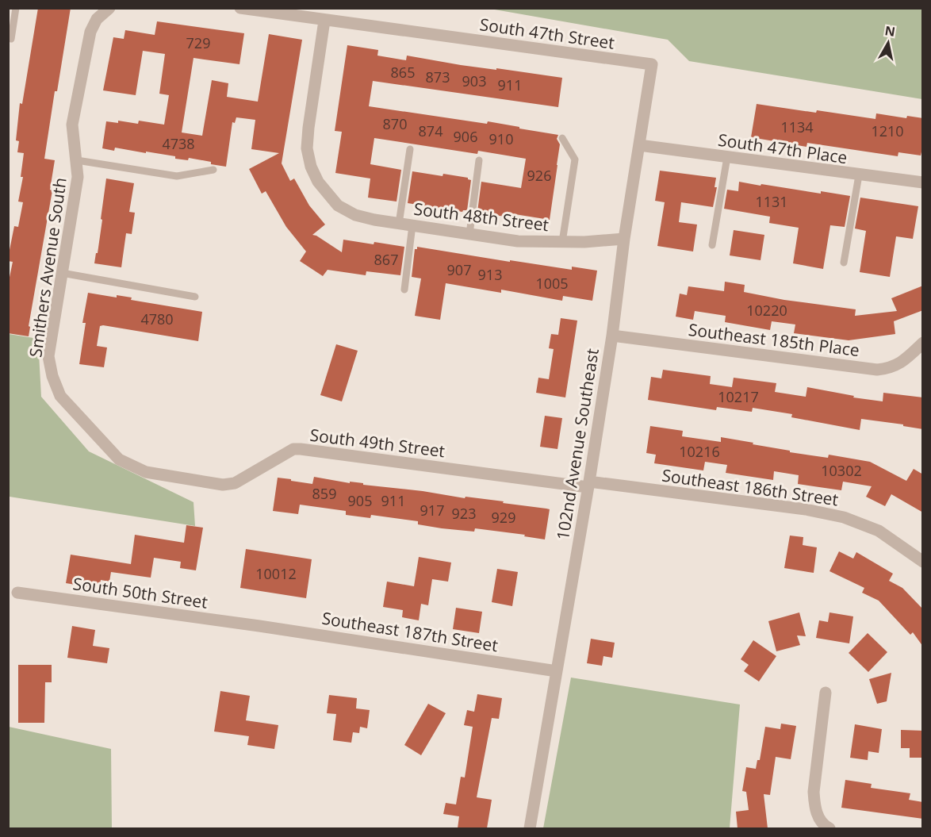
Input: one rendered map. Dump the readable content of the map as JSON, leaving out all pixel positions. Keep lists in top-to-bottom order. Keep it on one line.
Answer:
{"streets":{"street":["South 47th Street","South 47th Place","South 48th Street","Smithers Avenue South","Southeast 185th Place","South 49th Street","102nd Avenue Southeast","Southeast 186th Street","South 50th Street","Southeast 187th Street"]},"crossings":[["South 47th Street","South 48th Street"],["South 47th Street","102nd Avenue Southeast"],["South 47th Place","102nd Avenue Southeast"],["South 48th Street","102nd Avenue Southeast"],["Smithers Avenue South","South 49th Street"],["Southeast 185th Place","102nd Avenue Southeast"],["South 49th Street","102nd Avenue Southeast"],["South 49th Street","Southeast 186th Street"],["102nd Avenue Southeast","Southeast 186th Street"],["102nd Avenue Southeast","Southeast 187th Street"],["South 50th Street","Southeast 187th Street"]],"house_numbers":["729","865","873","903","911","870","1134","874","1210","906","910","4738","926","1131","867","907","913","1005","10220","4780","10217","10216","10302","859","905","911","917","923","929","10012"],"north":"top"}
